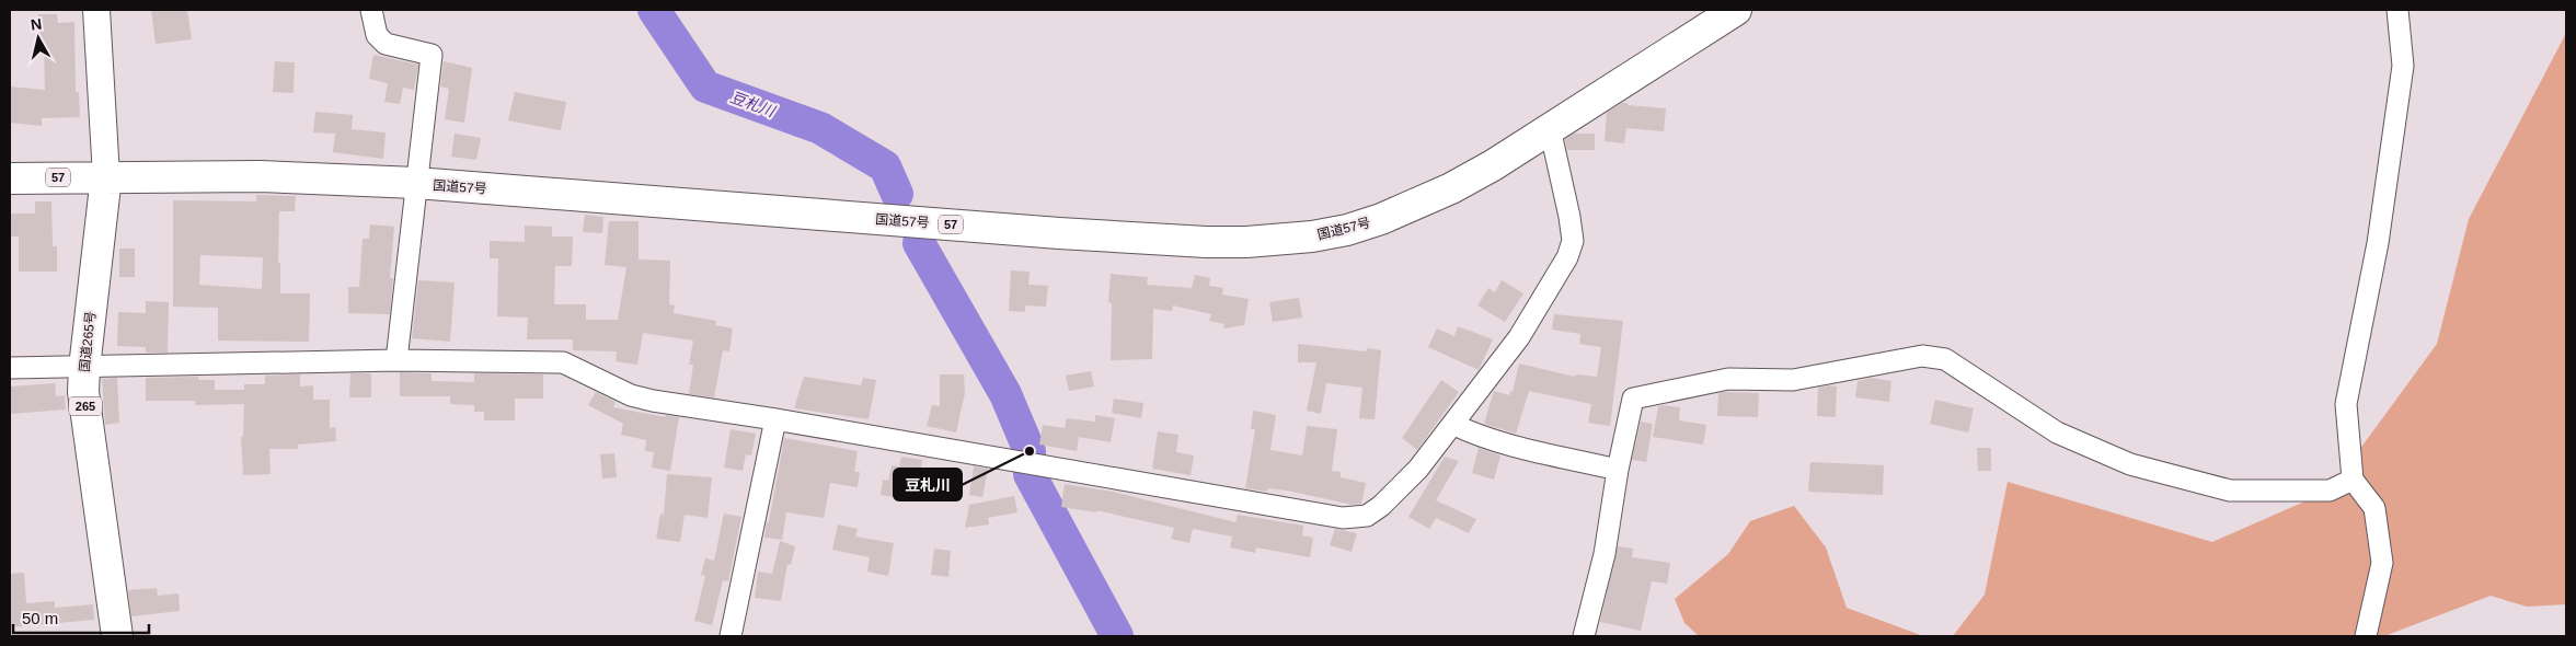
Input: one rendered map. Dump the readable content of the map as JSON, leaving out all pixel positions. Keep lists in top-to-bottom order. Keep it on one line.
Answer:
{"streets":{"highway":["57","国道57号","国道265号","265"]},"crossings":[["国道57号","国道265号"]],"water":["豆札川"],"places":["豆札川"],"scale_bar":"50 m","north":"top"}
